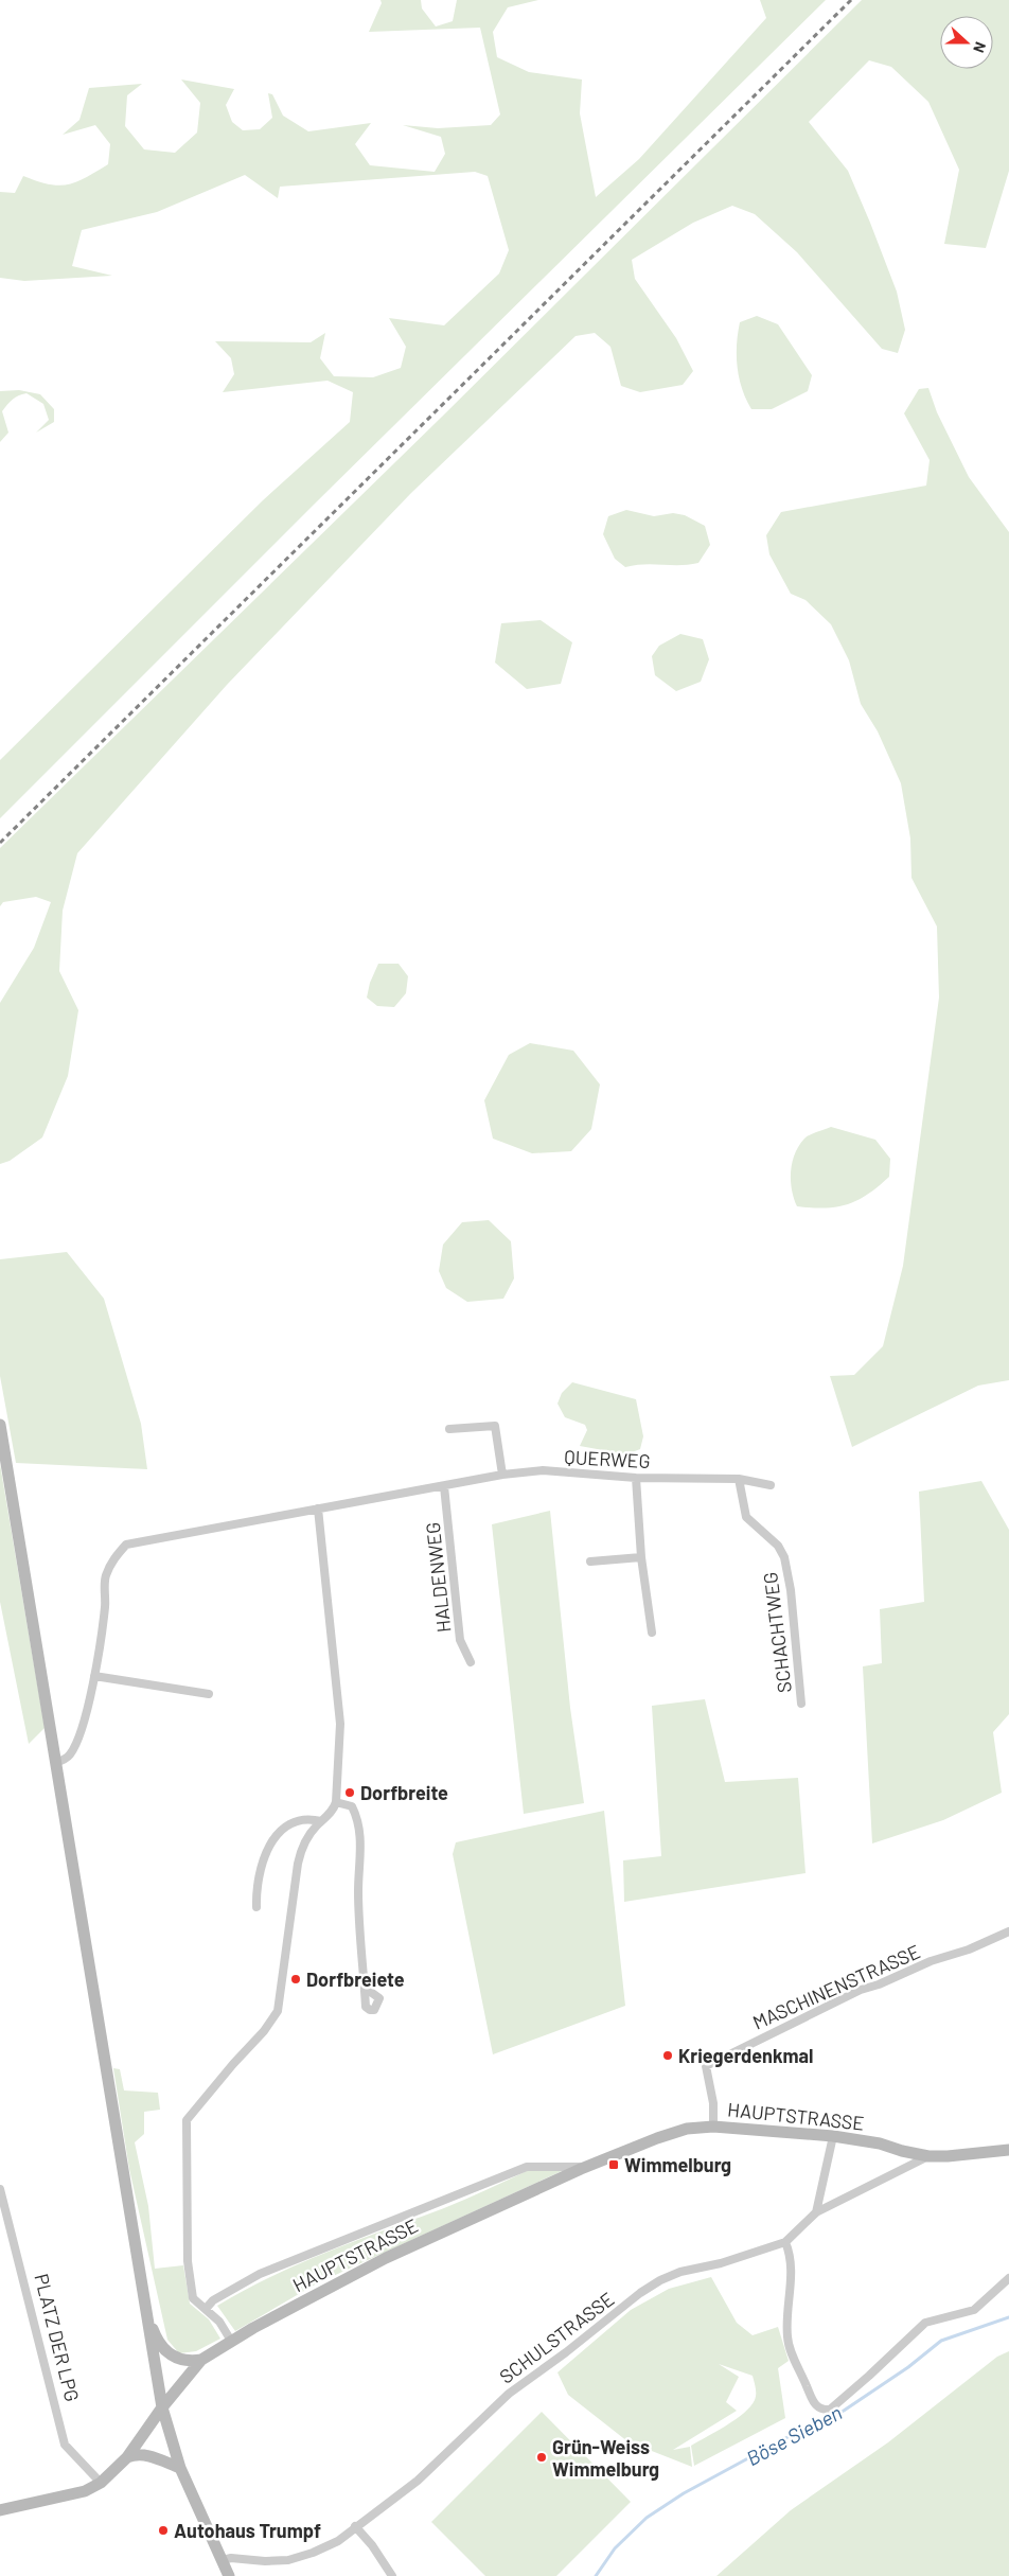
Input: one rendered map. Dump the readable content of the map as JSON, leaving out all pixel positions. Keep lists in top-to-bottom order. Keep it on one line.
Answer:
{"streets":{"main road":["HAUPTSTRASSE"],"street":["QUERWEG","HALDENWEG","SCHACHTWEG","MASCHINENSTRASSE","PLATZ DER LPG","SCHULSTRASSE"]},"crossings":[["QUERWEG","HALDENWEG"],["QUERWEG","SCHACHTWEG"],["MASCHINENSTRASSE","HAUPTSTRASSE"],["HAUPTSTRASSE","SCHULSTRASSE"]],"water":["Böse Sieben"],"places":{"other":["Dorfbreite","Dorfbreiete","Kriegerdenkmal","Grün-Weiss Wimmelburg","Autohaus Trumpf"],"transit":["Wimmelburg"]},"north":"right"}
